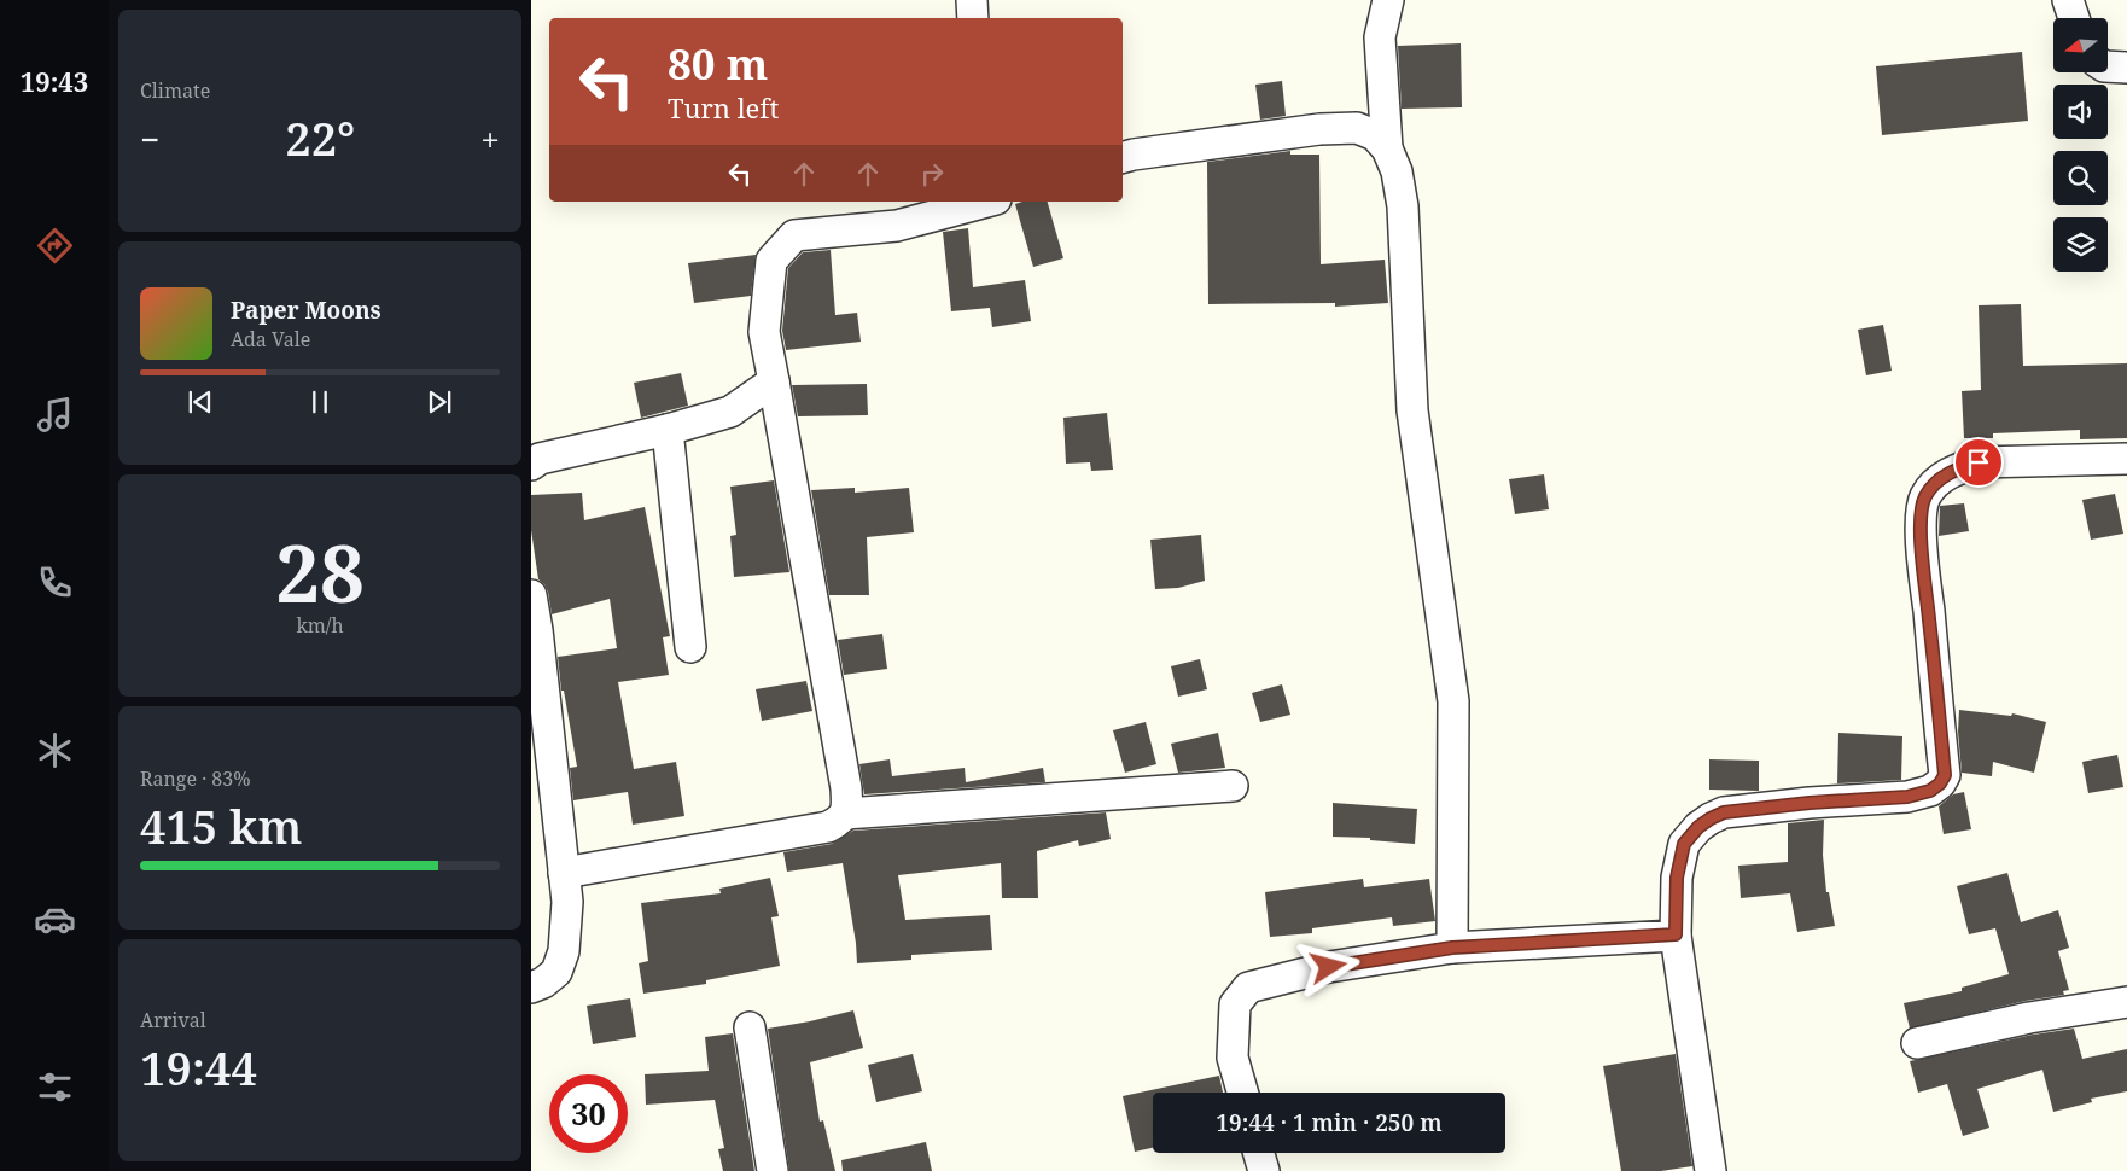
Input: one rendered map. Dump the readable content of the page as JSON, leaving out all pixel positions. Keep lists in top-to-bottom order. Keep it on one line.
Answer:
{"north":"left","page":{"tabs":"19:43","tile":["Climate",["28","km/h"],["Range · 83%","415 km"],["Arrival","19:44"]],"turn":["80 m","Turn left"],"heat":["−","22°","+"],"song":["Paper Moons","Ada Vale"],"limit":"30","trip":"19:44 · 1 min · 250 m"}}
